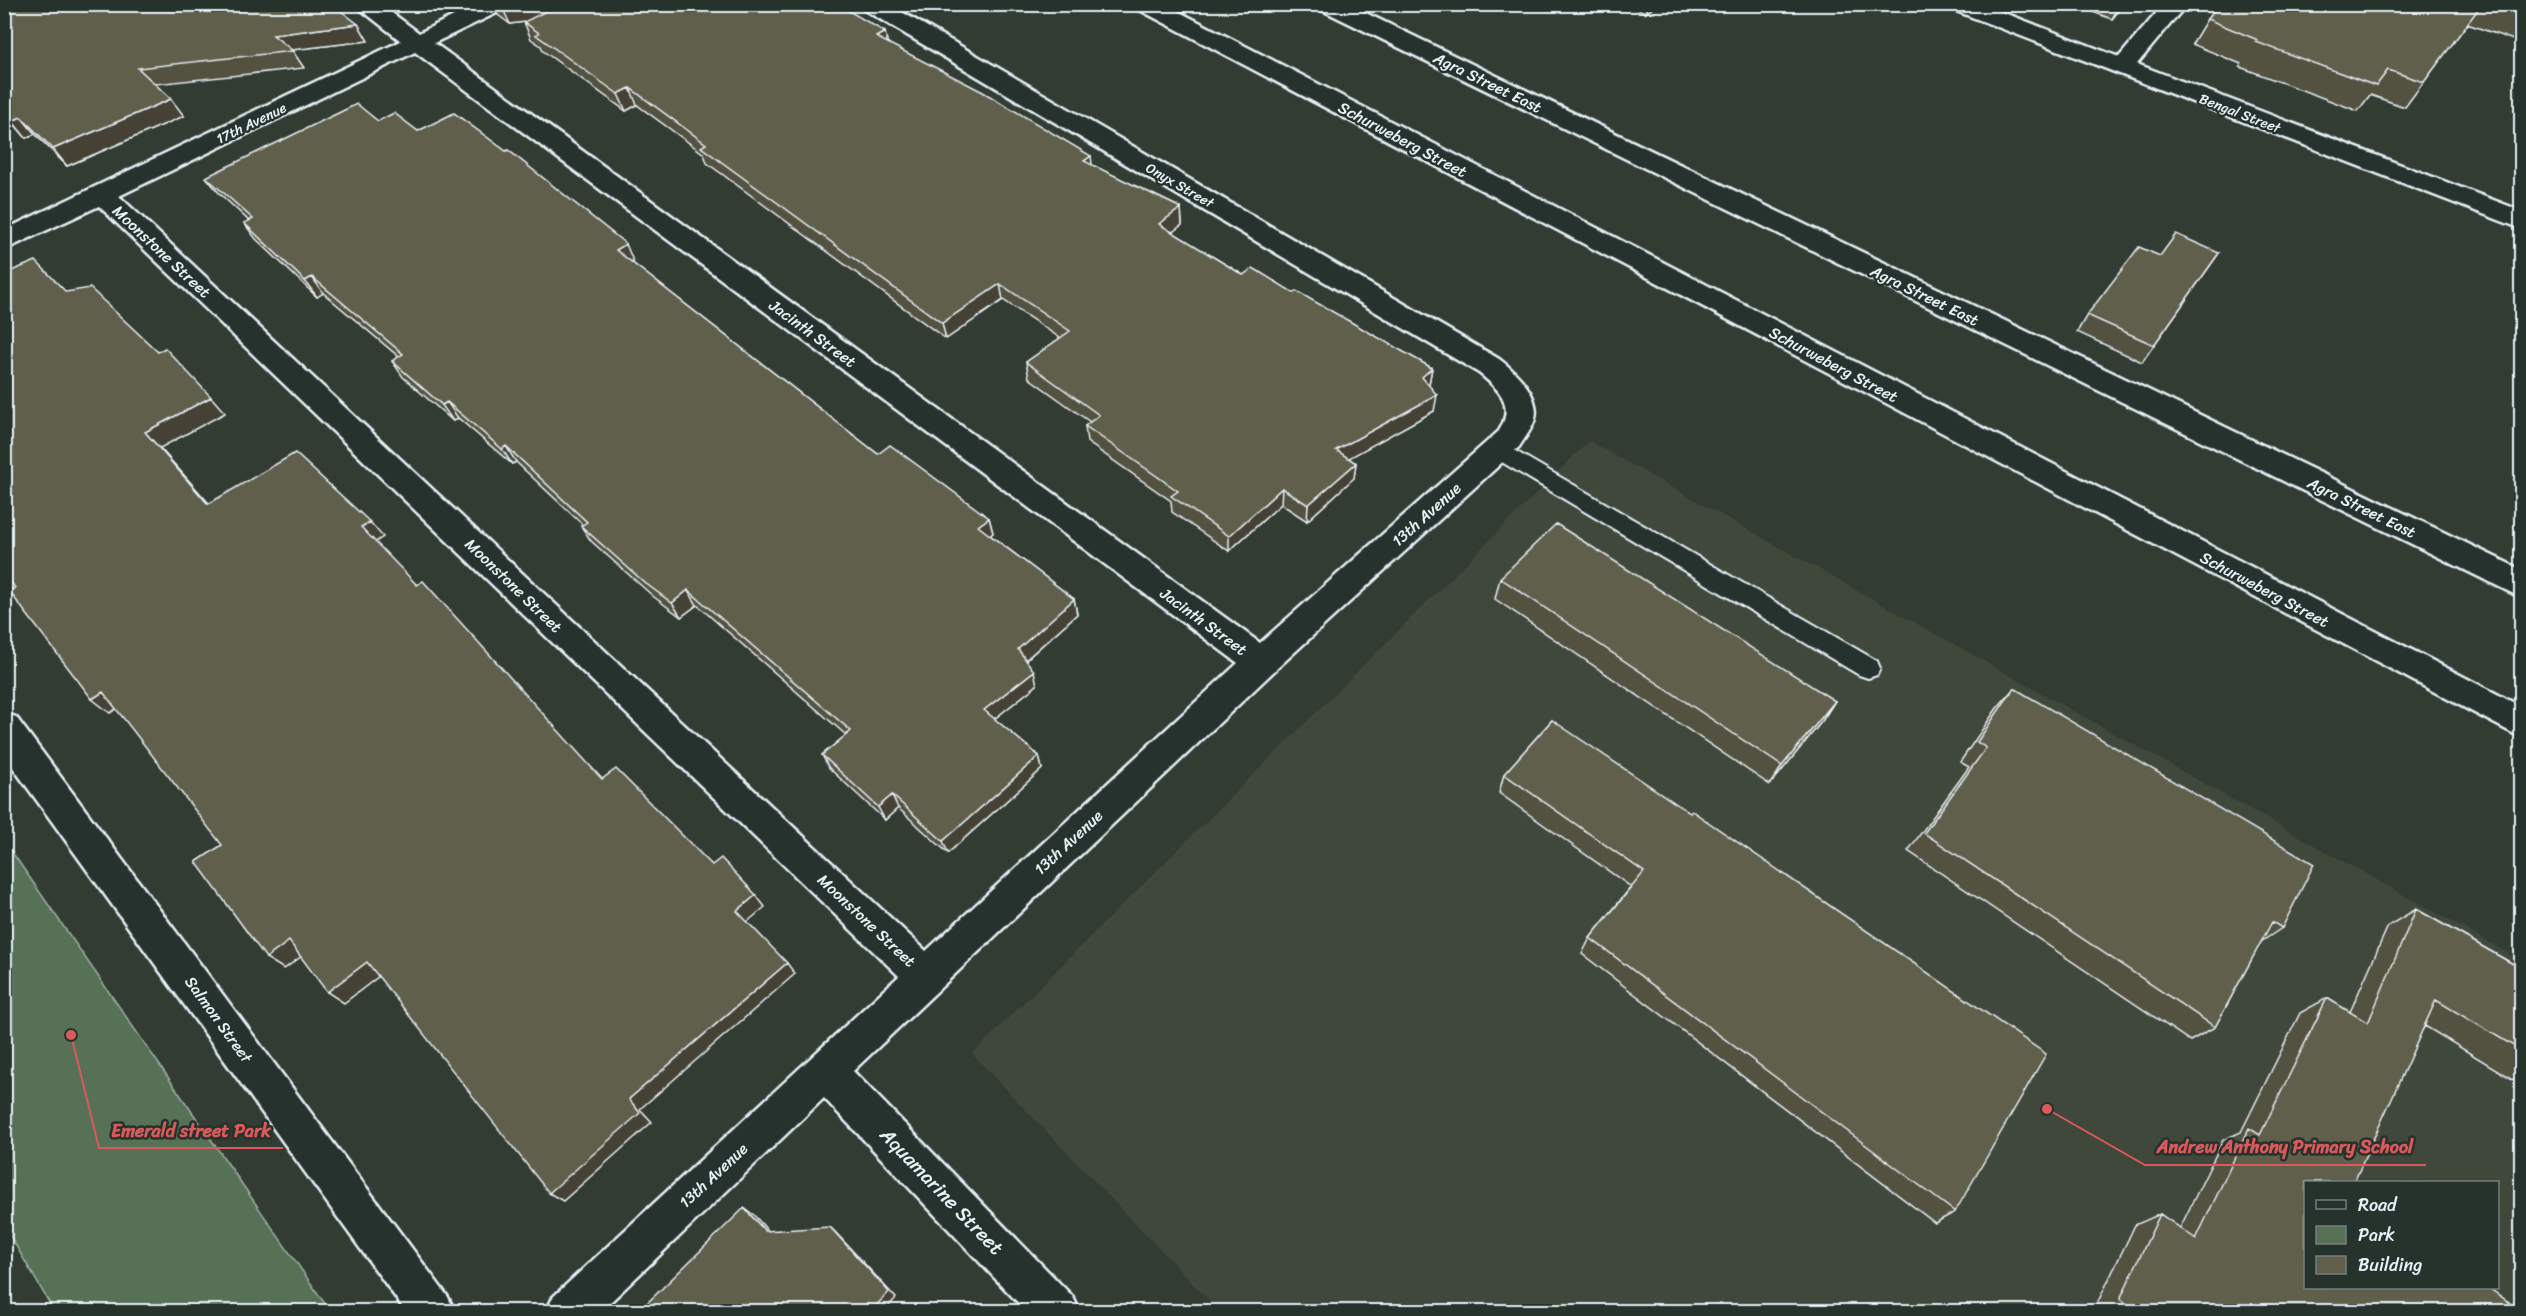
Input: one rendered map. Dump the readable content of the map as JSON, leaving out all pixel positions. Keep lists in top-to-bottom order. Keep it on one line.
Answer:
{"streets":{"street":["Agra Street East","Bengal Street","17th Avenue","Schurweberg Street","Onyx Street","Moonstone Street","Jacinth Street","13th Avenue","Salmon Street","Aquamarine Street"]},"crossings":[["17th Avenue","Moonstone Street"],["17th Avenue","Jacinth Street"],["Onyx Street","13th Avenue"],["Moonstone Street","13th Avenue"],["Jacinth Street","13th Avenue"],["13th Avenue","Aquamarine Street"]],"places":["Emerald street Park","Andrew Anthony Primary School"],"legend":["Road","Park","Building"]}
